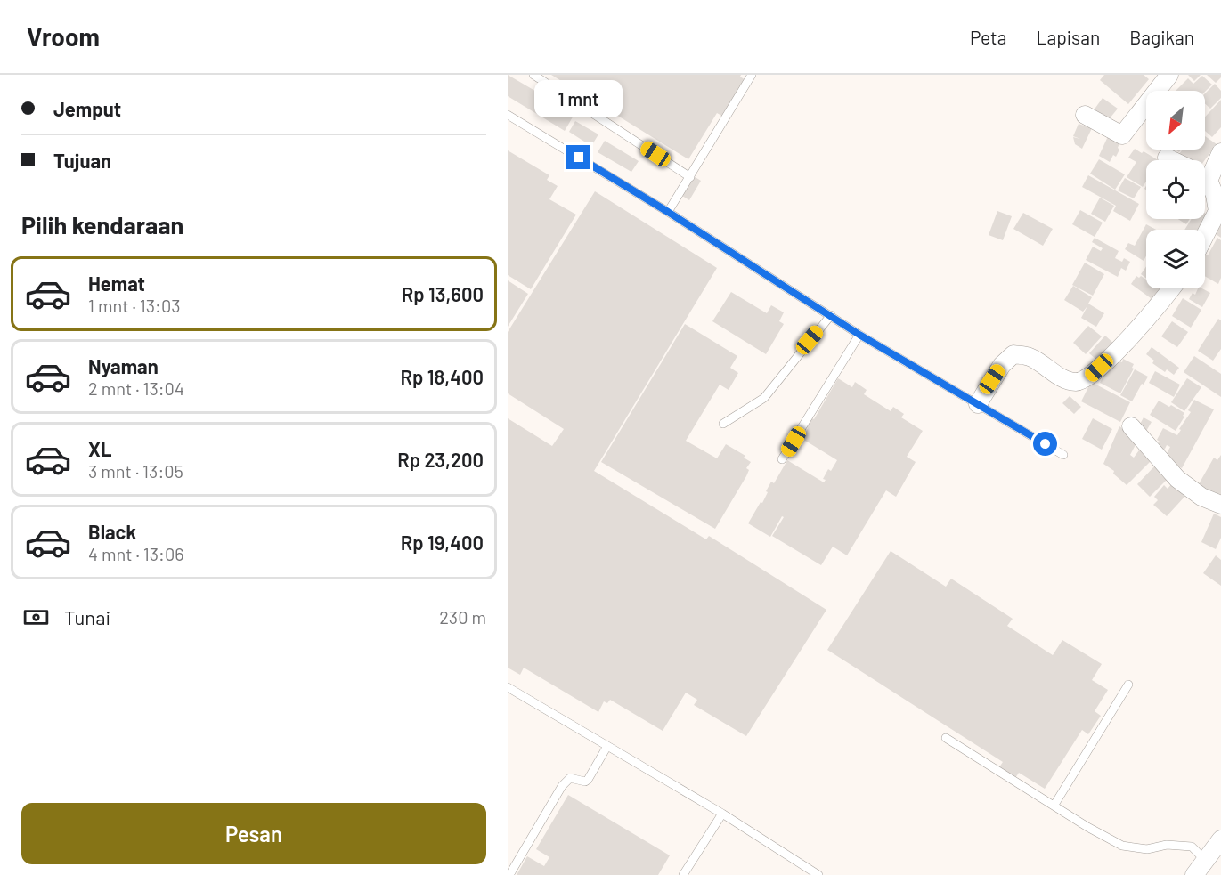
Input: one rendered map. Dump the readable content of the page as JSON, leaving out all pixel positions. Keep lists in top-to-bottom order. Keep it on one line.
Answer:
{"north":"bottom left","page":{"header":"Vroom","nav":["Peta","Lapisan","Bagikan"],"banner":["Jemput","Tujuan"],"bubble":"1 mnt","heading":"Pilih kendaraan","list":[{"name":"Hemat","note":"1 mnt · 13:03","value":"Rp 13,600"},{"name":"Nyaman","note":"2 mnt · 13:04","value":"Rp 18,400"},{"name":"XL","note":"3 mnt · 13:05","value":"Rp 23,200"},{"name":"Black","note":"4 mnt · 13:06","value":"Rp 19,400"}],"pay":["Tunai","230 m"],"buttons":"Pesan"}}
